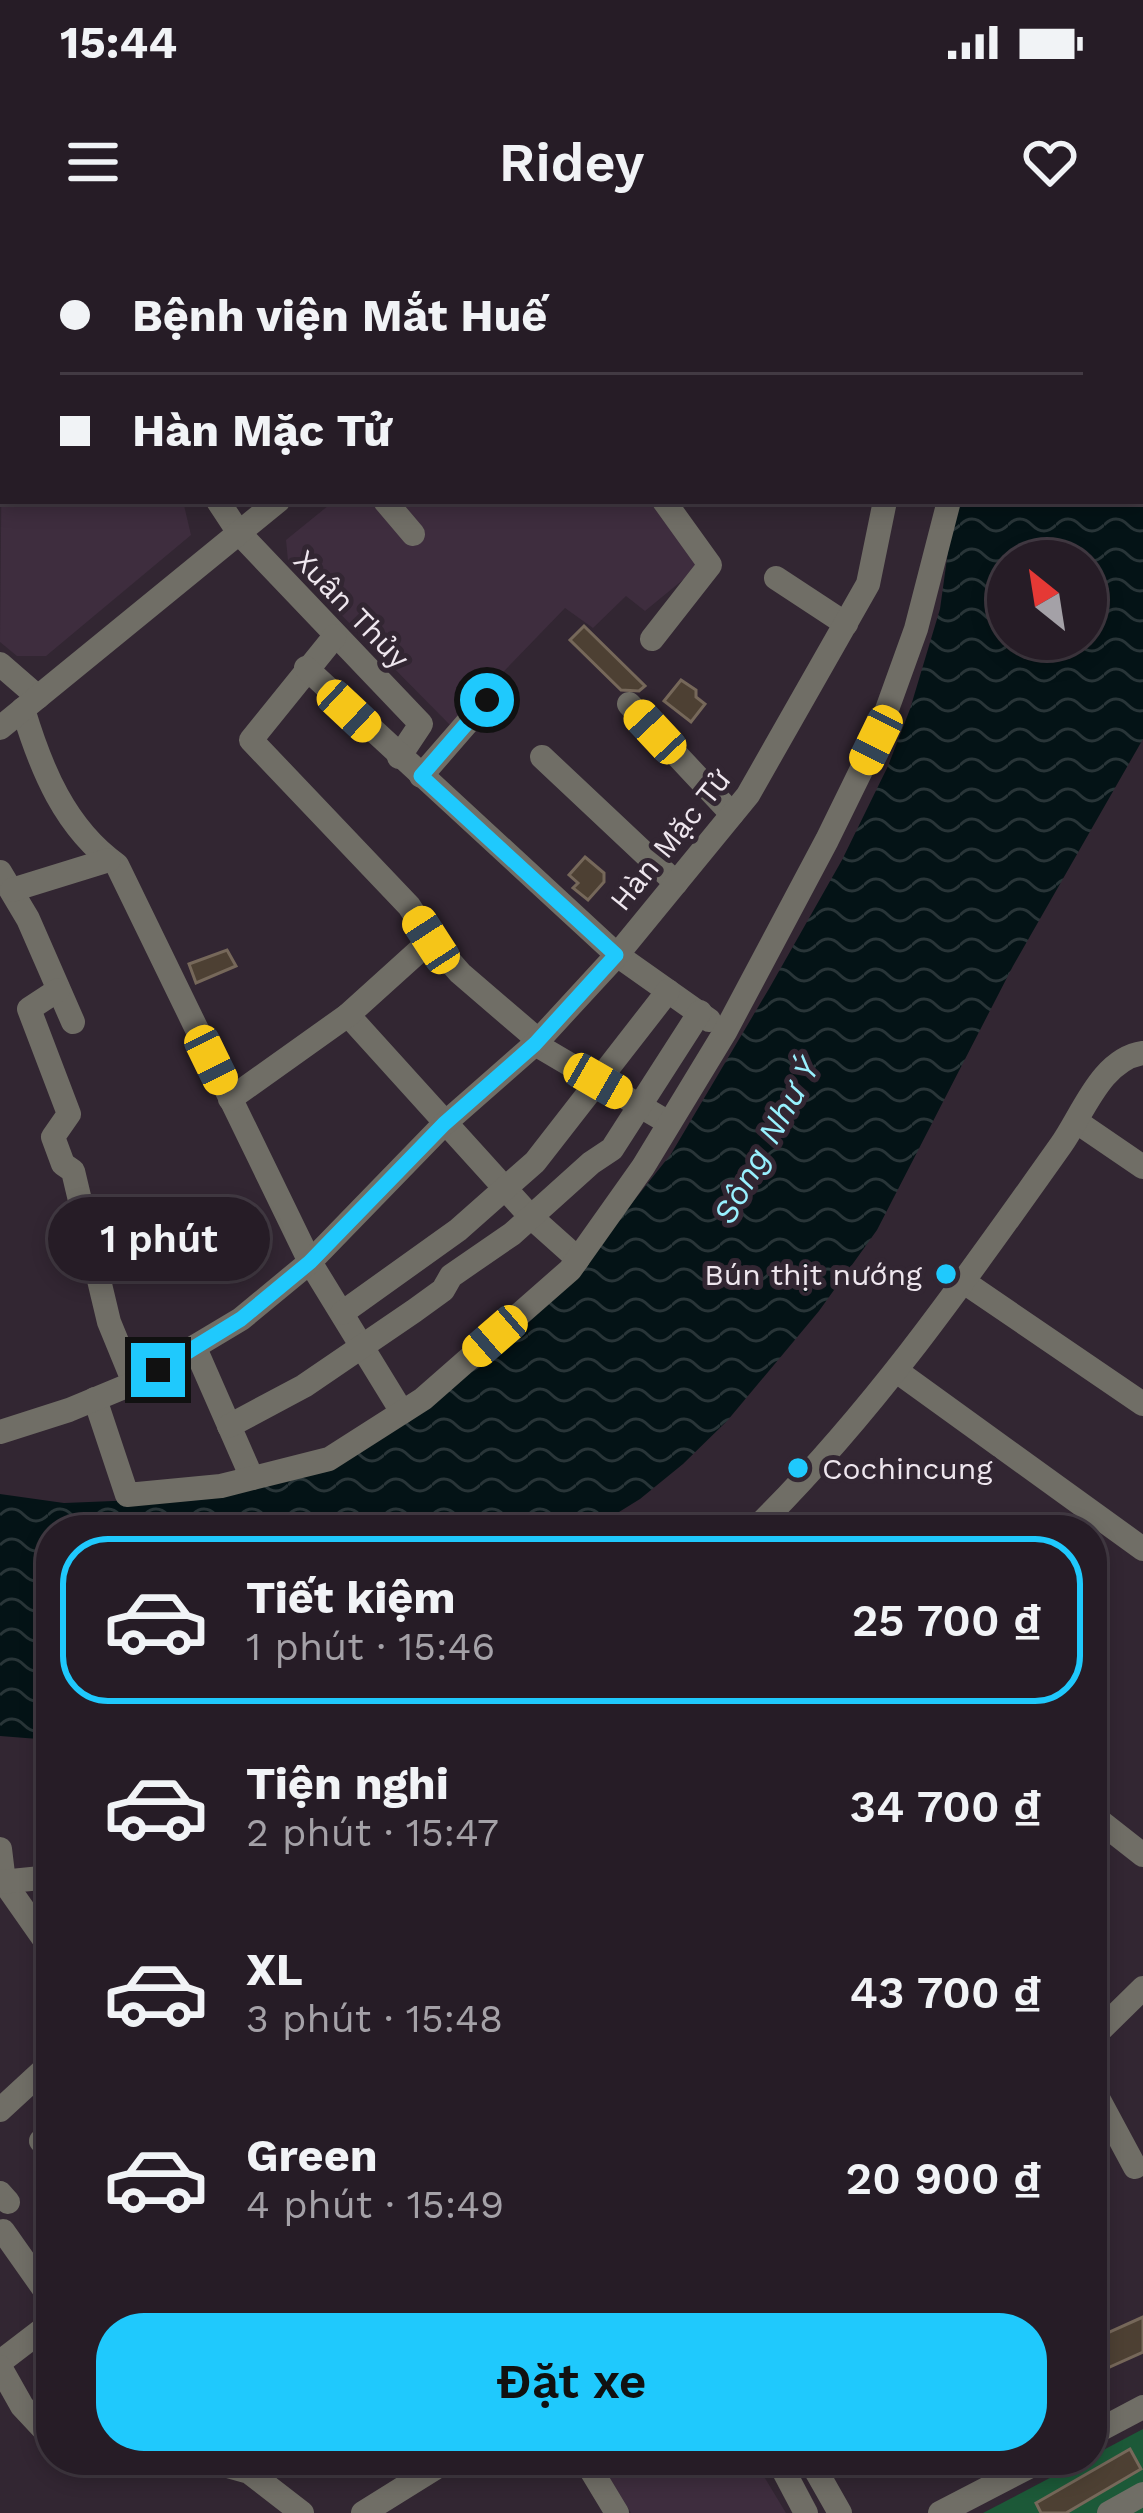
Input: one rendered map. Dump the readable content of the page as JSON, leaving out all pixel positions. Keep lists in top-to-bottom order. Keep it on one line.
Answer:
{"streets":{"street":["Xuân Thủy","Hàn Mặc Tử"]},"water":["Sông Như Ý"],"places":["Bún thịt nướng","Cochincung"],"north":"top left","page":{"status":"15:44","header":"Ridey","banner":["Bệnh viện Mắt Huế","Hàn Mặc Tử"],"bubble":"1 phút","list":[{"name":"Tiết kiệm","note":"1 phút · 15:46","value":"25 700 ₫"},{"name":"Tiện nghi","note":"2 phút · 15:47","value":"34 700 ₫"},{"name":"XL","note":"3 phút · 15:48","value":"43 700 ₫"},{"name":"Green","note":"4 phút · 15:49","value":"20 900 ₫"}],"buttons":"Đặt xe"}}
